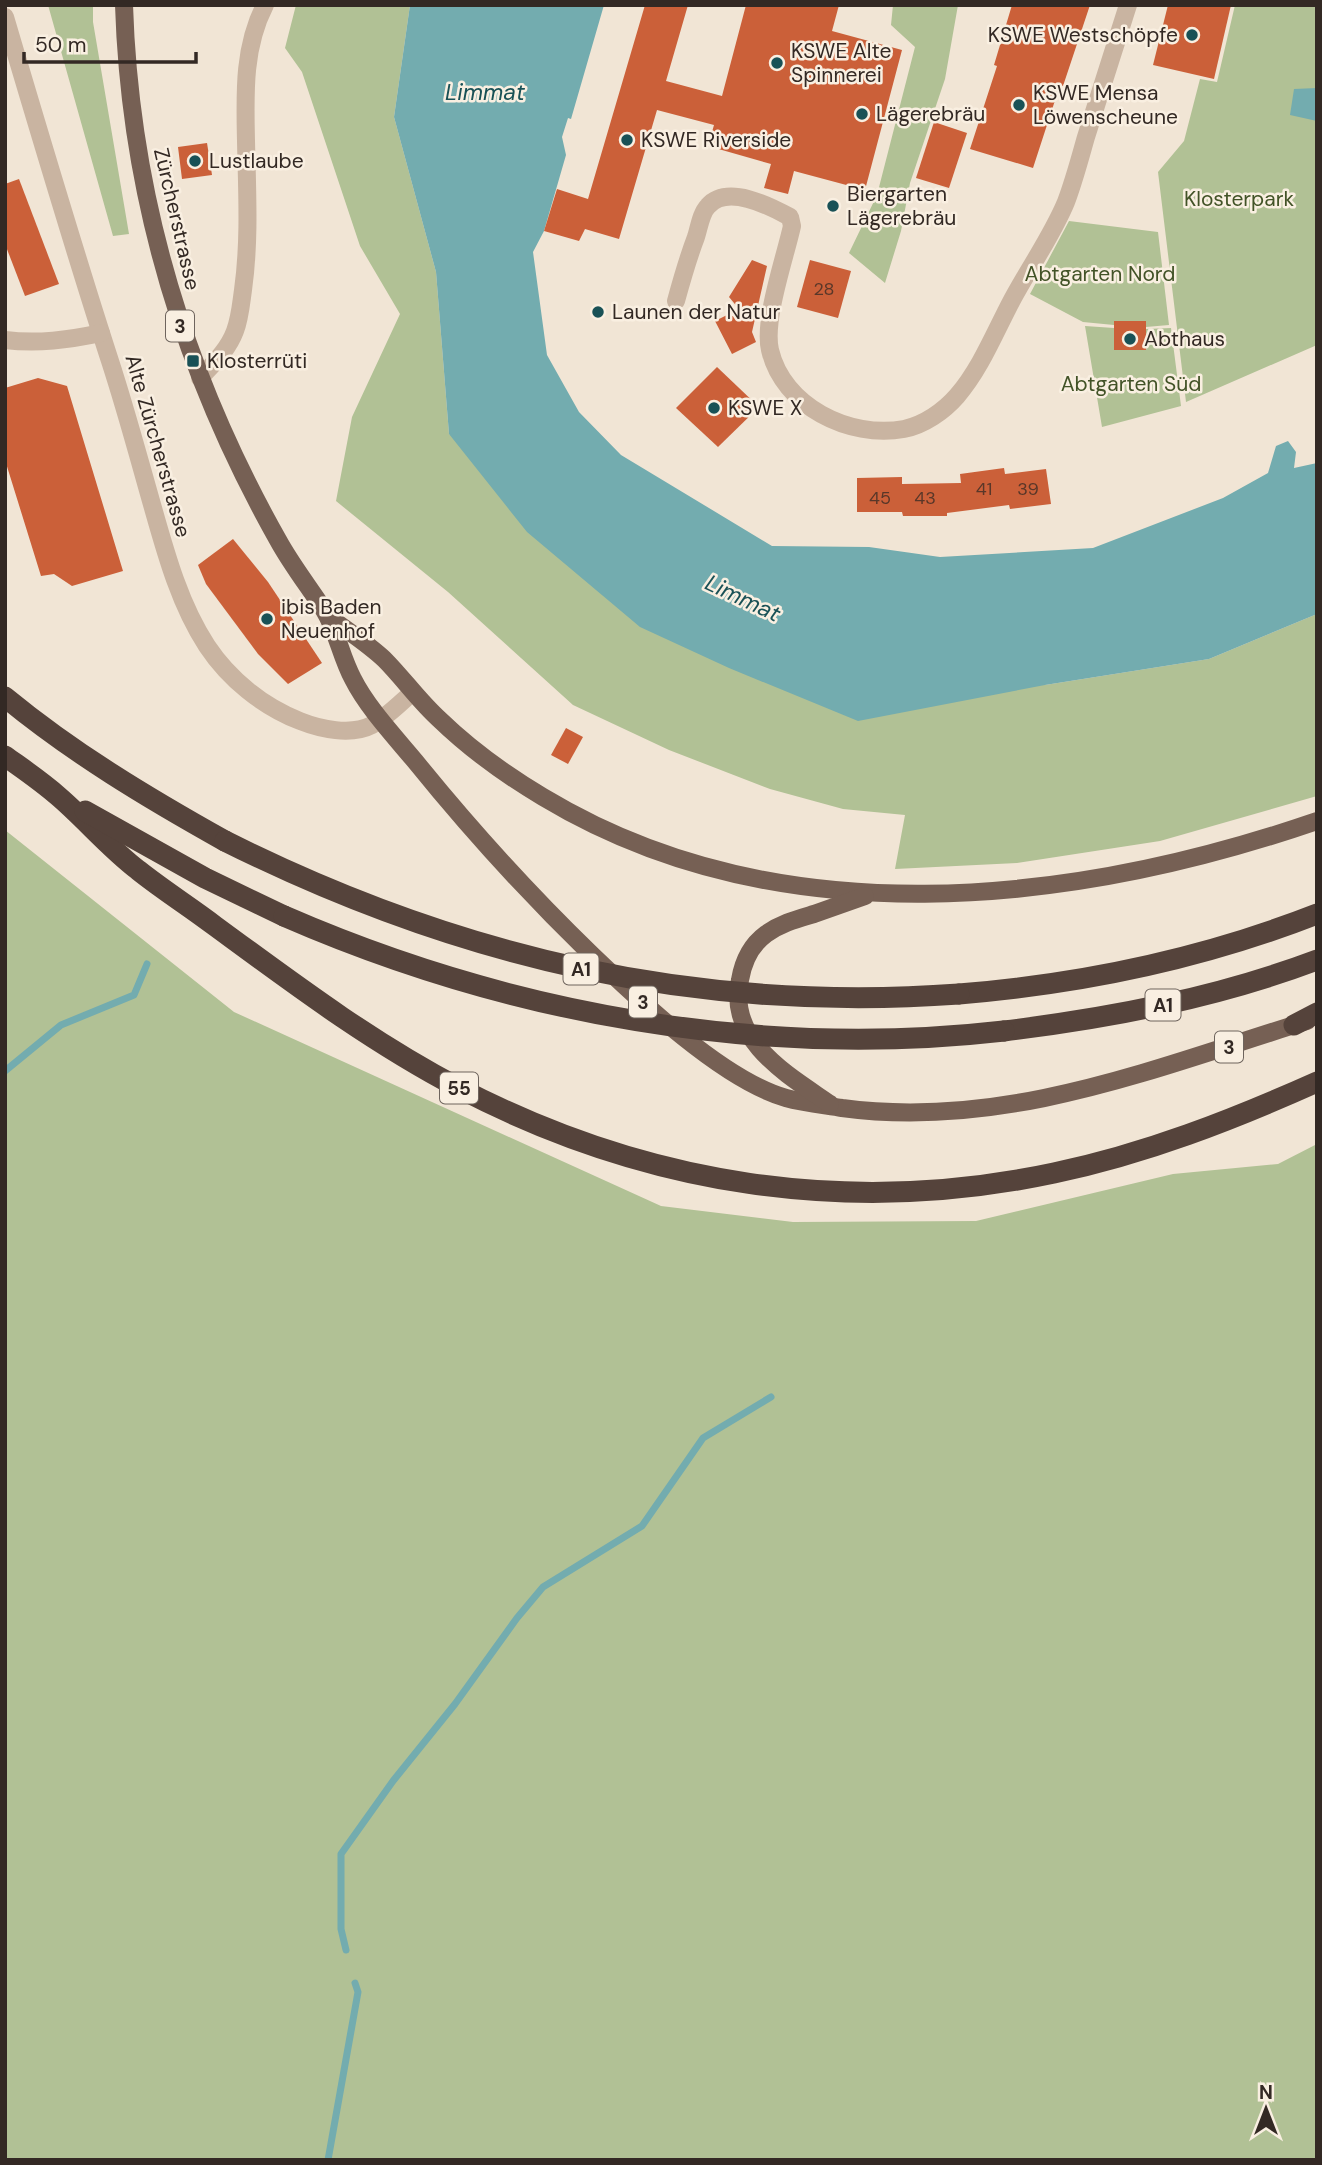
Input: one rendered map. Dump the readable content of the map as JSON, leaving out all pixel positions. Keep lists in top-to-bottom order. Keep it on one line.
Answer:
{"streets":{"highway":["A1","55"],"main road":["Zürcherstrasse","3"],"street":["Alte Zürcherstrasse"]},"crossings":[["Zürcherstrasse","3"],["3","Alte Zürcherstrasse"],["A1","55"]],"water":["Limmat"],"parks":["Klosterpark","Abtgarten Nord","Abtgarten Süd"],"places":{"other":["KSWE Westschöpfe","KSWE Alte Spinnerei","KSWE Mensa Löwenscheune","Lägerebräu","KSWE Riverside","Lustlaube","Biergarten Lägerebräu","Launen der Natur","Abthaus","KSWE X","ibis Baden Neuenhof"],"transit":["Klosterrüti"]},"house_numbers":["28","41","39","45","43"],"scale_bar":"50 m","north":"top"}
